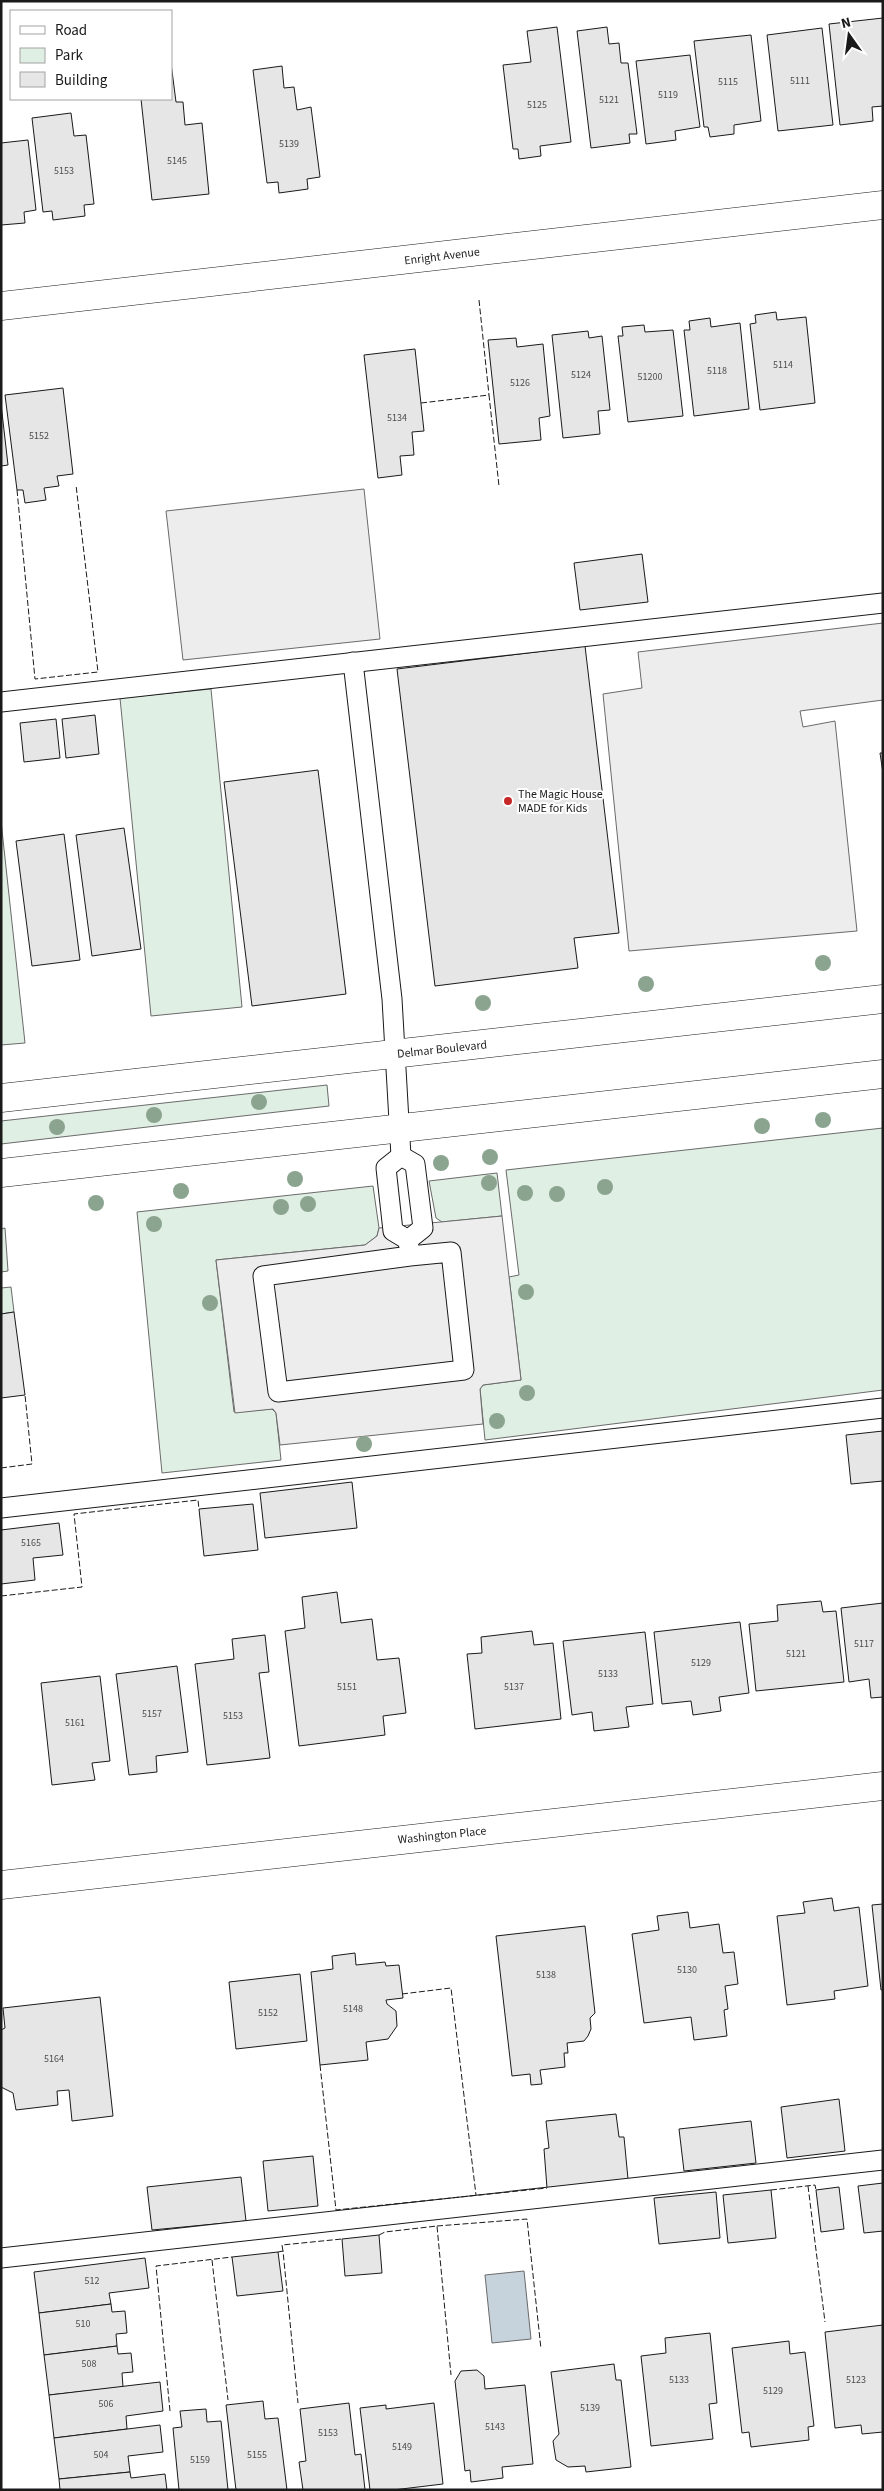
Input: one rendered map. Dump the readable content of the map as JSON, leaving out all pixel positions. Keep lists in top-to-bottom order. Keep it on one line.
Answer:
{"streets":{"main road":["Enright Avenue","Delmar Boulevard","Washington Place"]},"places":["The Magic House MADE for Kids"],"house_numbers":["5111","5115","5119","5121","5125","5139","5145","5153","5114","5118","5124","51200","5126","5134","5152","5165","5117","5121","5129","5133","5151","5137","5157","5153","5161","5130","5138","5148","5152","5164","512","510","508","5133","5123","5129","506","5139","5143","5153","5149","504","5155","5159"],"legend":["Road","Park","Building"],"north":"top"}
